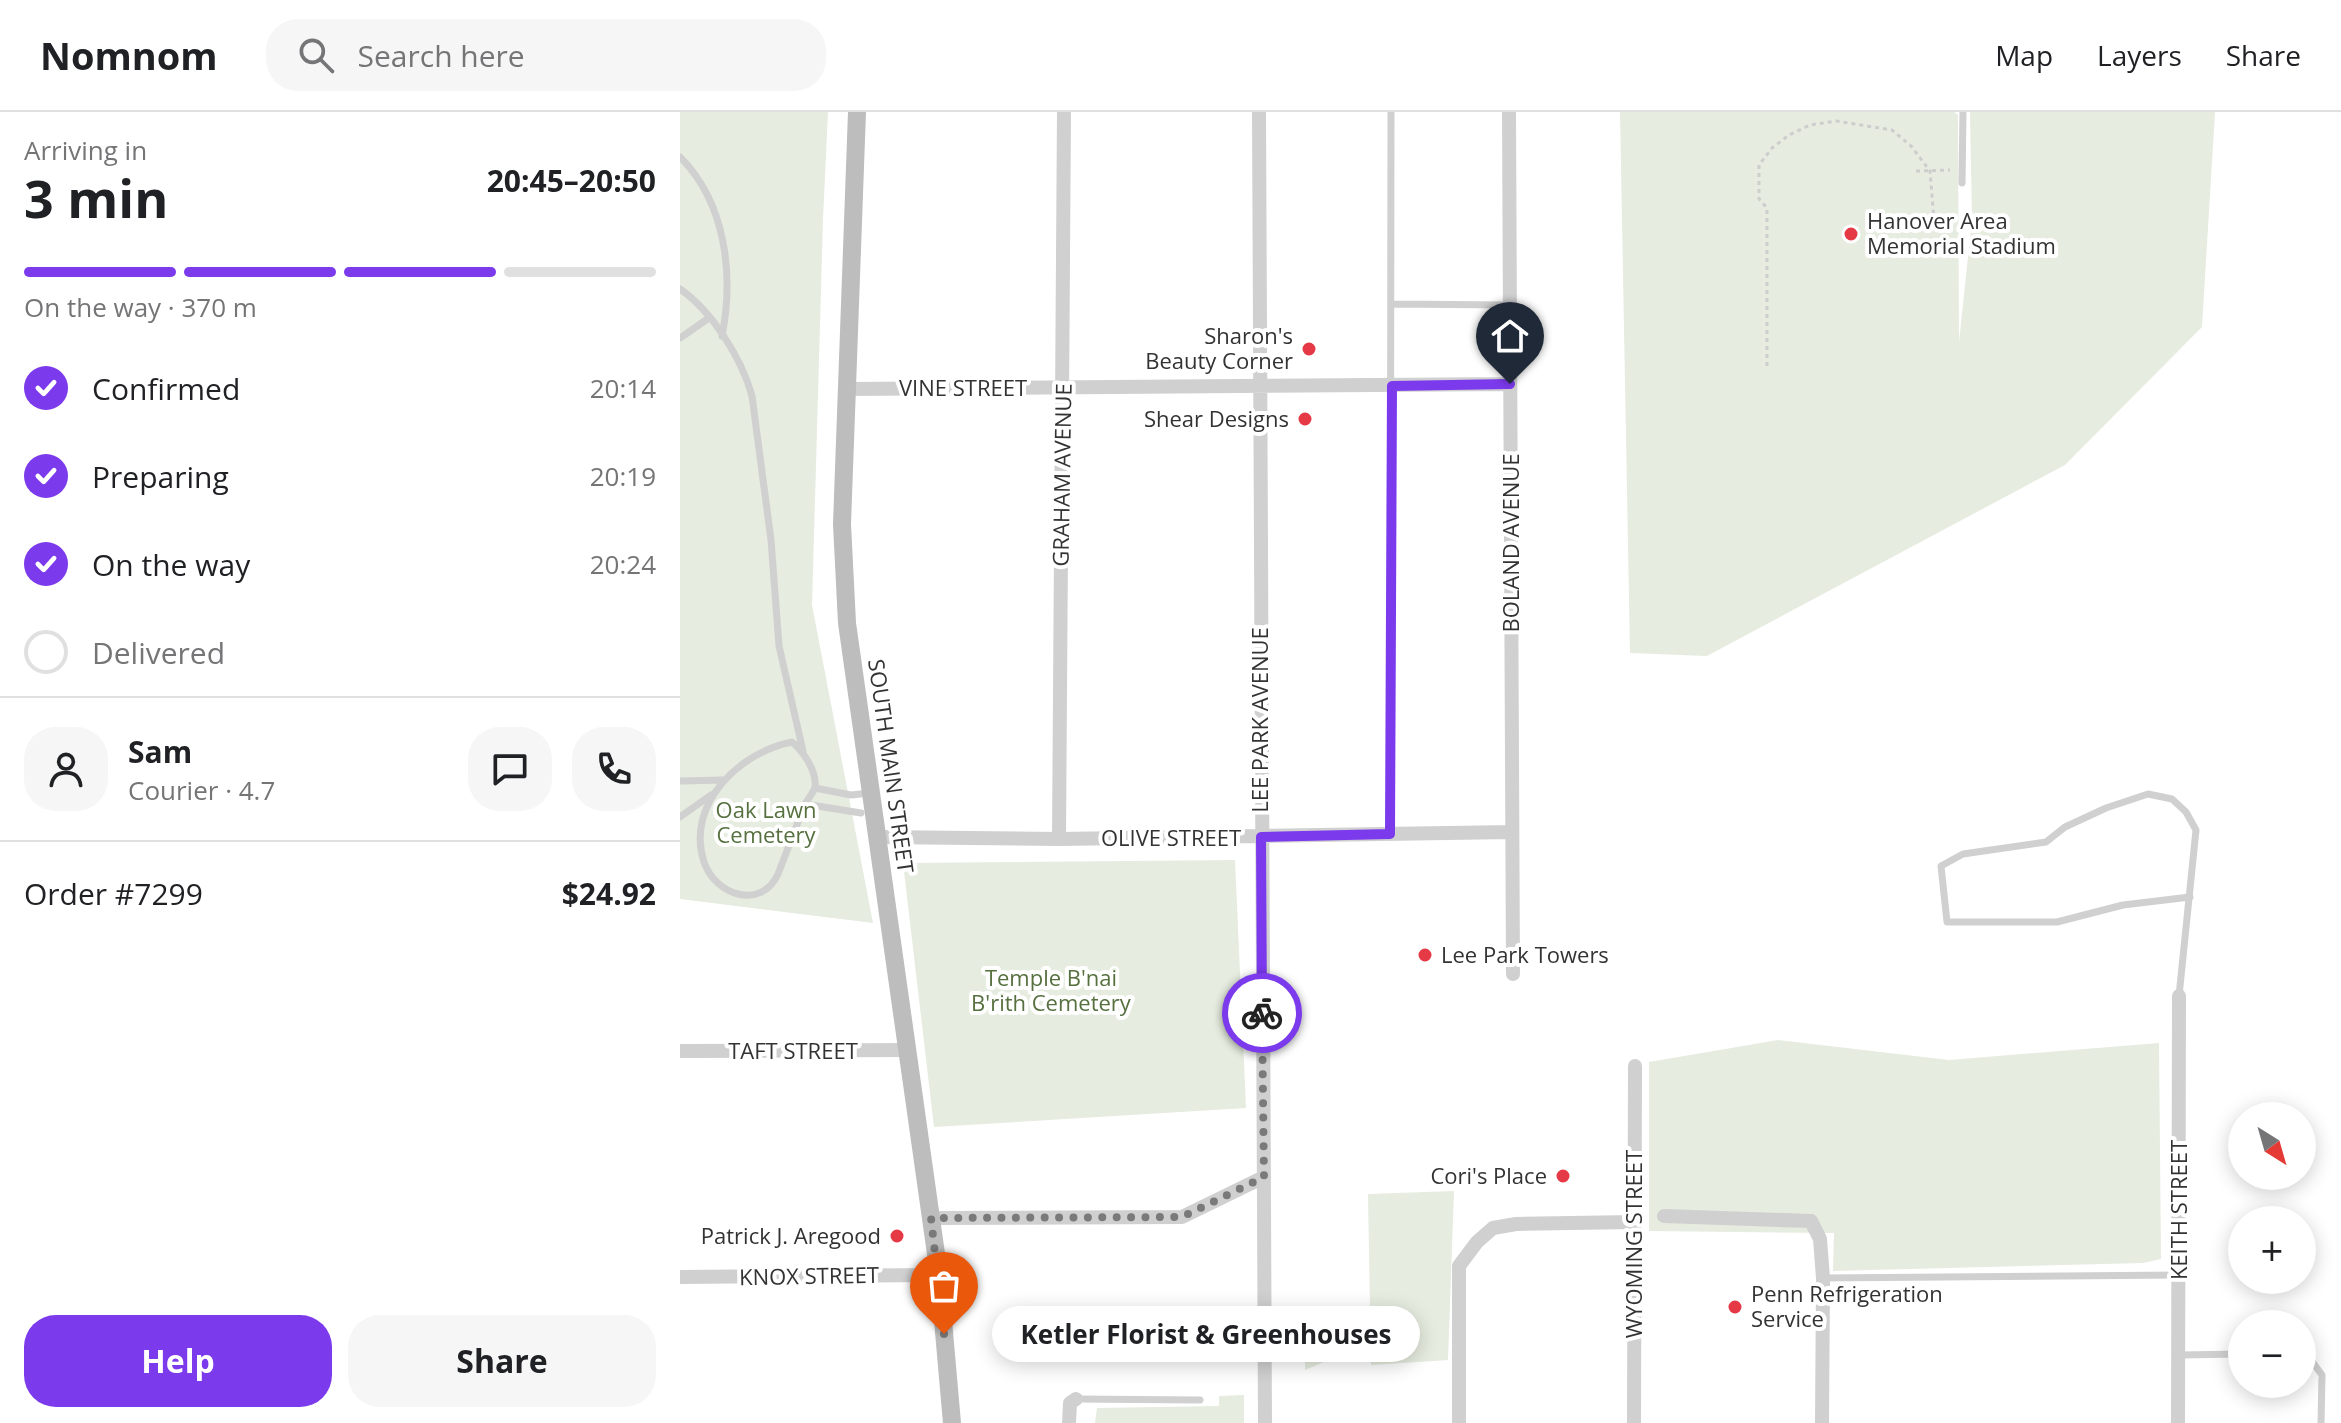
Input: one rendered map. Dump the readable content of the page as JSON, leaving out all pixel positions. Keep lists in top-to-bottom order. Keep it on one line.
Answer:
{"streets":{"main road":["SOUTH MAIN STREET"],"street":["VINE STREET","GRAHAM AVENUE","BOLAND AVENUE","LEE PARK AVENUE","OLIVE STREET","TAFT STREET","KEITH STREET","WYOMING STREET","KNOX STREET"]},"crossings":[["VINE STREET","GRAHAM AVENUE"],["VINE STREET","BOLAND AVENUE"],["VINE STREET","LEE PARK AVENUE"],["VINE STREET","SOUTH MAIN STREET"],["GRAHAM AVENUE","OLIVE STREET"],["BOLAND AVENUE","OLIVE STREET"],["LEE PARK AVENUE","OLIVE STREET"],["SOUTH MAIN STREET","OLIVE STREET"],["SOUTH MAIN STREET","TAFT STREET"],["SOUTH MAIN STREET","KNOX STREET"]],"parks":["Oak Lawn Cemetery","Temple B'nai B'rith Cemetery"],"places":["Hanover Area Memorial Stadium","Sharon's Beauty Corner","Shear Designs","Lee Park Towers","Cori's Place","Patrick J. Aregood","Penn Refrigeration Service","Ketler Florist & Greenhouses"],"north":"bottom right","page":{"header":"Nomnom","search":"Search here","nav":["Map","Layers","Share"],"heading":["3 min","Arriving in","20:45–20:50"],"panel":["Sam","Courier · 4.7","Order #7299","$24.92"],"bar":"On the way · 370 m","list":[["Confirmed","20:14"],["Preparing","20:19"],["On the way","20:24"],"Delivered"],"map_buttons":["+","−"],"buttons":["Help","Share"],"bubble":"Ketler Florist & Greenhouses"}}
